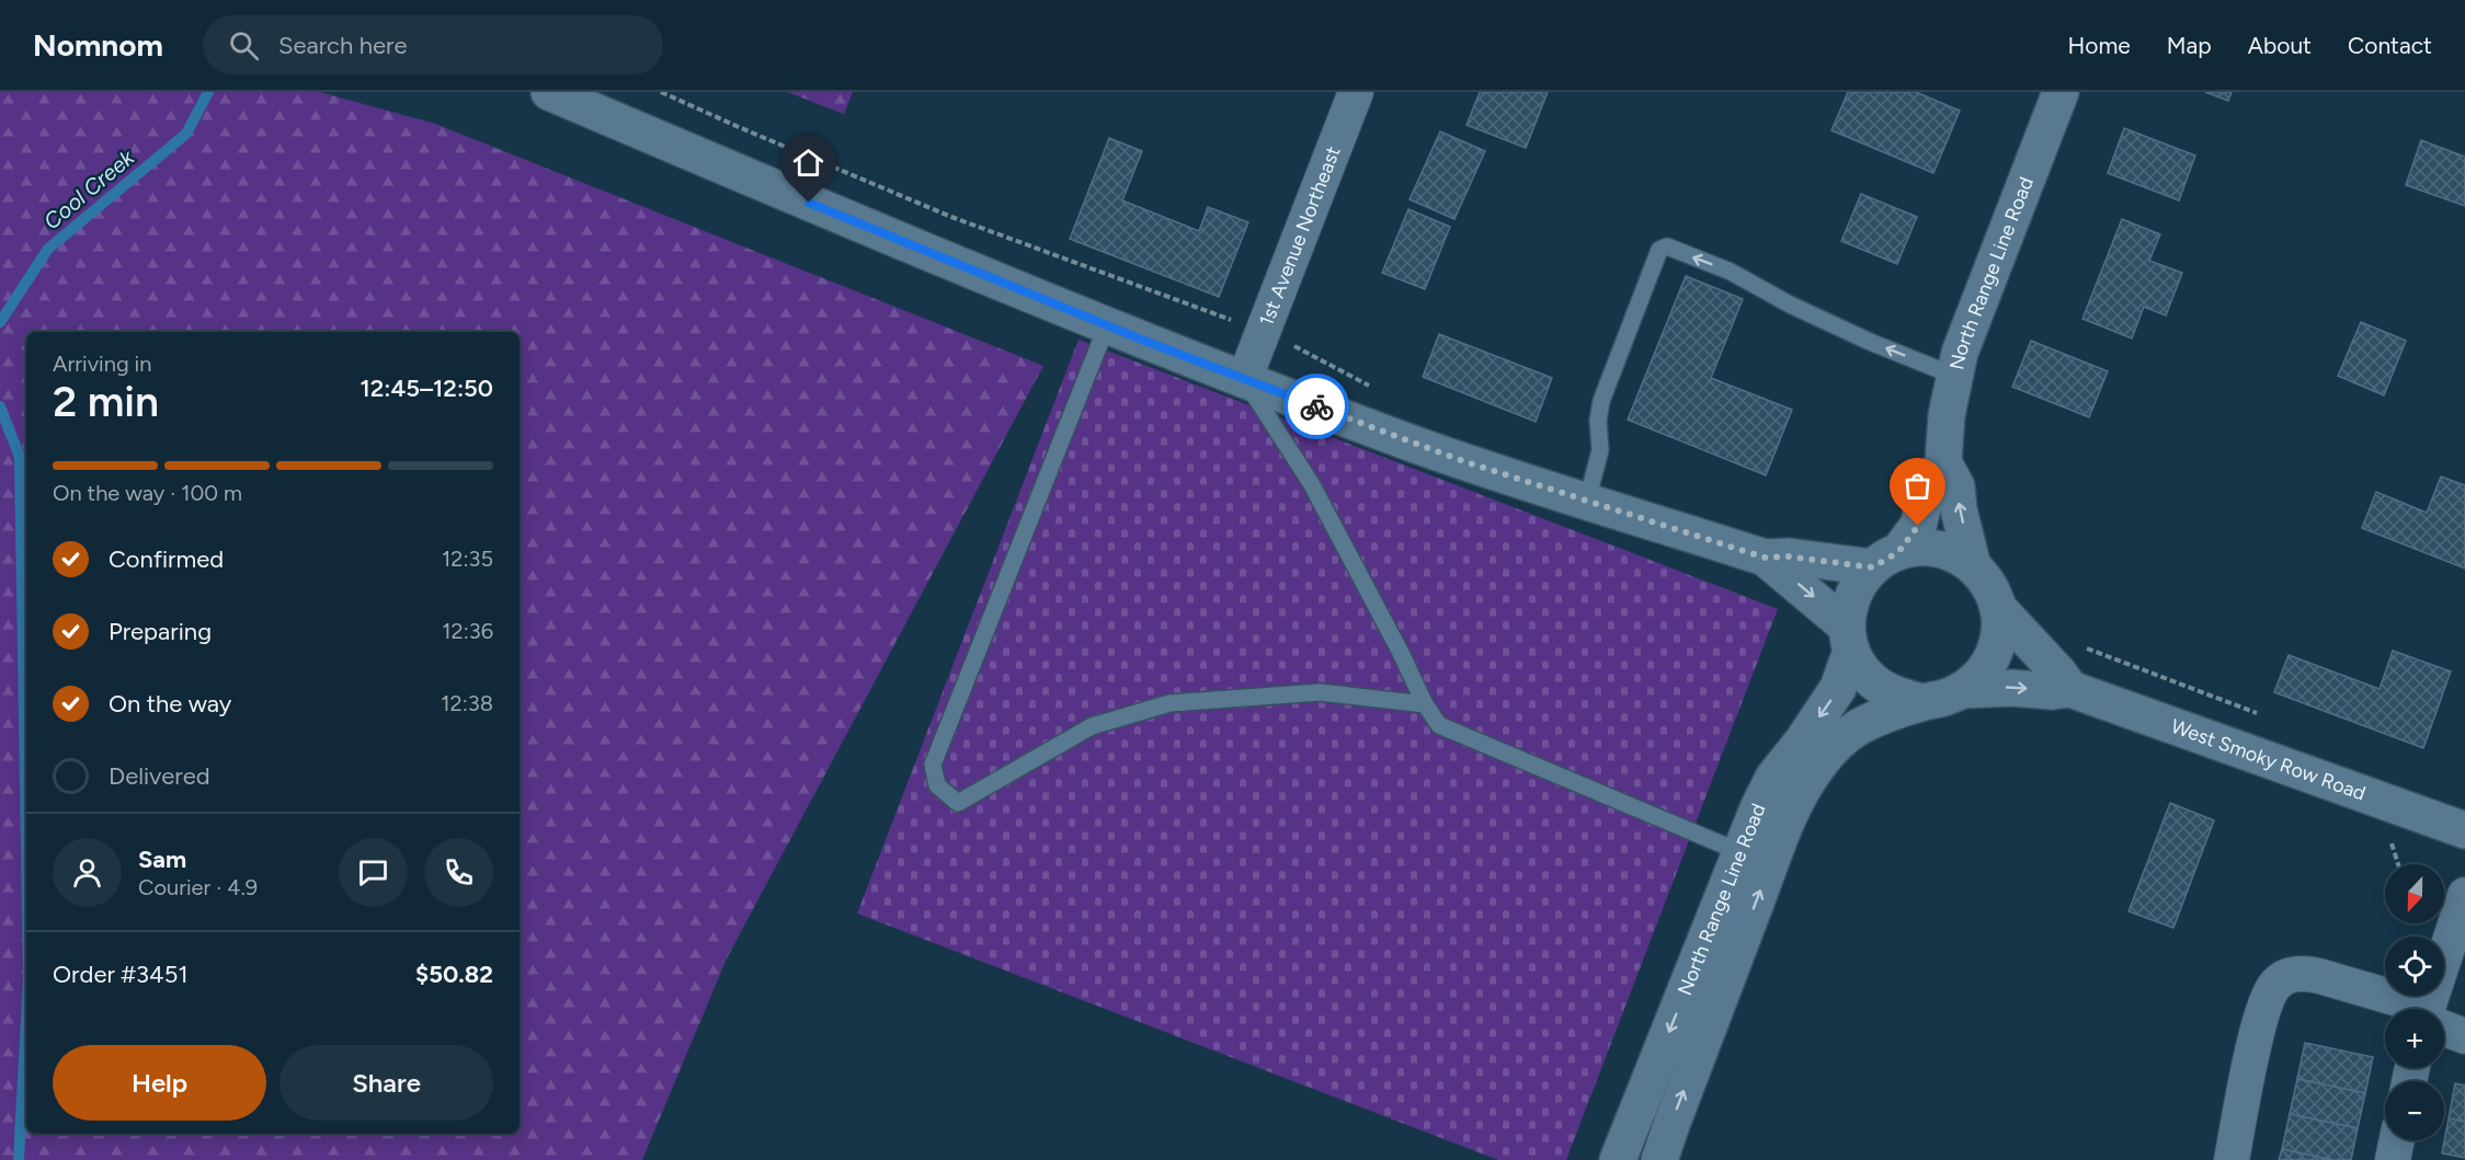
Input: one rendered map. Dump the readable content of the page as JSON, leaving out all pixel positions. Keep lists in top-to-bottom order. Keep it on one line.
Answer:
{"streets":{"main road":["North Range Line Road","West Smoky Row Road"],"street":["1st Avenue Northeast"]},"crossings":[["North Range Line Road","West Smoky Row Road"]],"water":["Cool Creek"],"north":"bottom","page":{"header":"Nomnom","search":"Search here","nav":["Home","Map","About","Contact"],"heading":["2 min","Arriving in","12:45–12:50"],"panel":["Sam","Courier · 4.9","Order #3451","$50.82"],"bar":"On the way · 100 m","list":[["Confirmed","12:35"],["Preparing","12:36"],["On the way","12:38"],"Delivered"],"map_buttons":["+","−"],"buttons":["Help","Share"]}}
